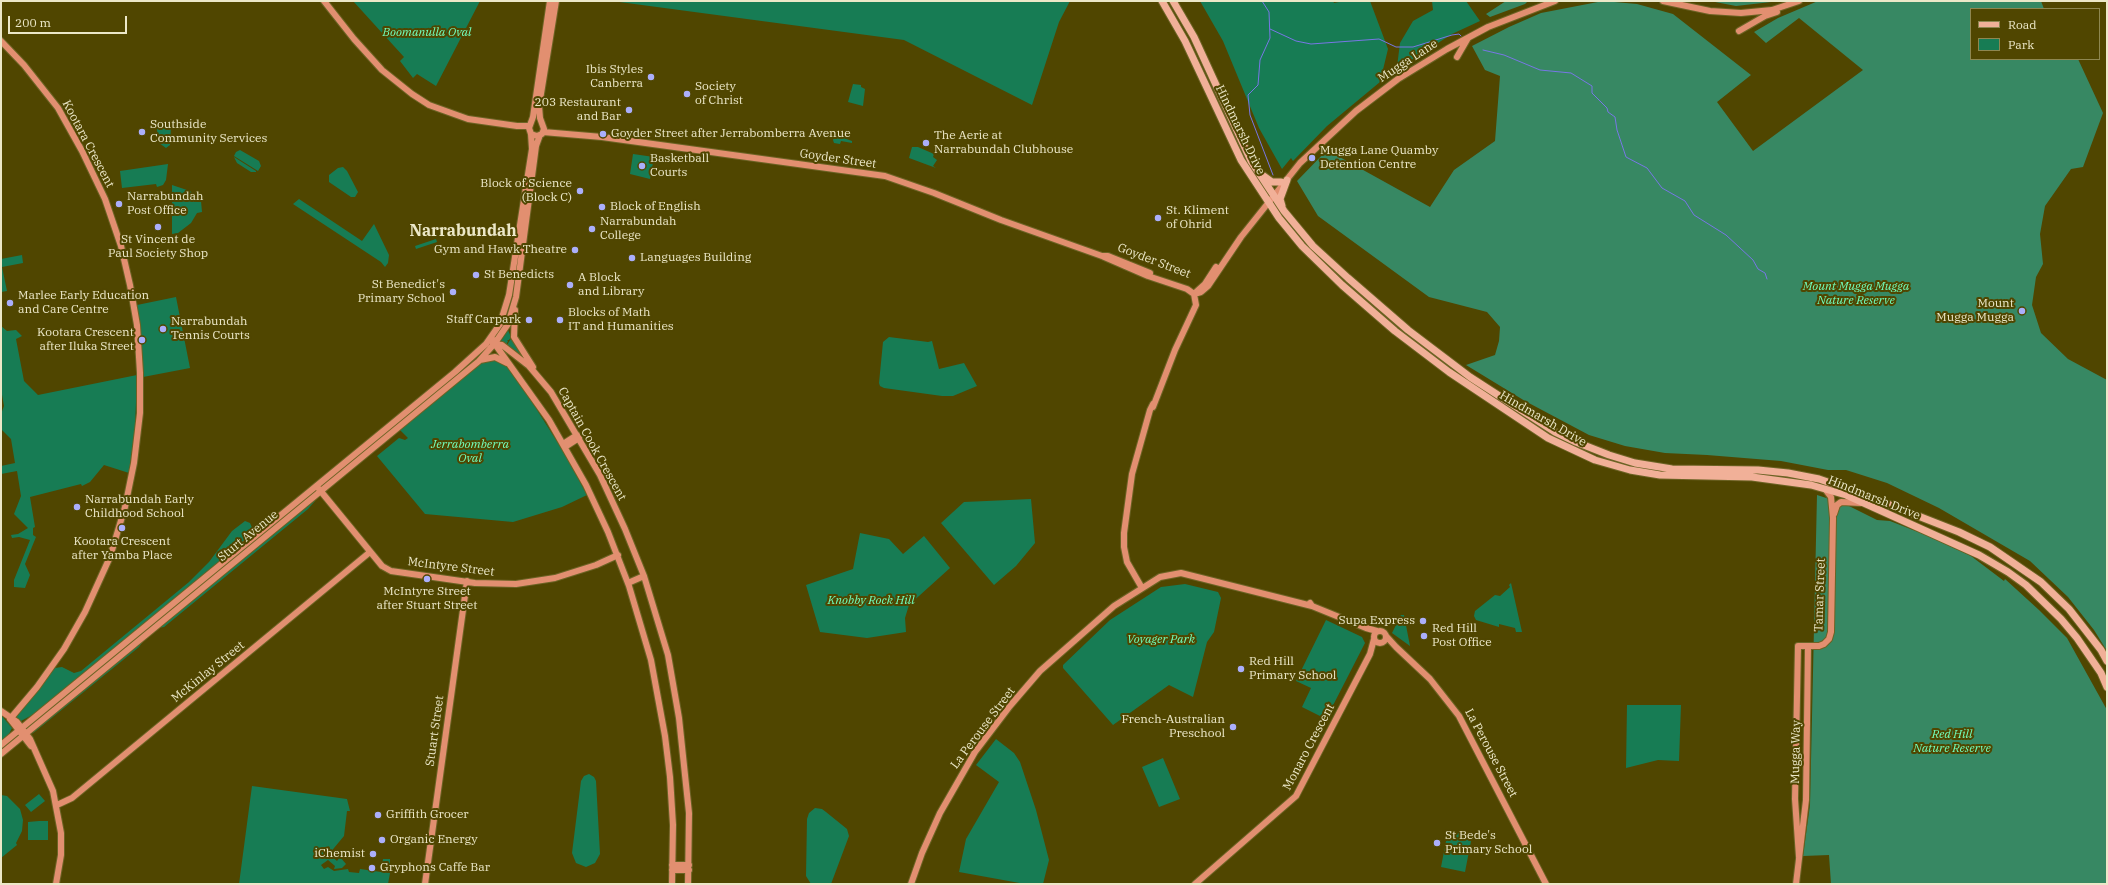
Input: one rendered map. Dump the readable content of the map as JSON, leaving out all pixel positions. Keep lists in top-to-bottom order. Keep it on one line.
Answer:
{"streets":{"main road":["Hindmarsh Drive"],"street":["Mugga Lane","Kootara Crescent","Goyder Street","Captain Cook Crescent","Sturt Avenue","McIntyre Street","Tamar Street","McKinlay Street","La Perouse Street","Stuart Street","Monaro Crescent","Mugga Way"]},"crossings":[["Mugga Lane","Hindmarsh Drive"],["Mugga Lane","Goyder Street"],["Hindmarsh Drive","Tamar Street"],["Captain Cook Crescent","Sturt Avenue"],["Captain Cook Crescent","McIntyre Street"],["Sturt Avenue","McIntyre Street"],["McIntyre Street","McKinlay Street"],["McIntyre Street","Stuart Street"],["Tamar Street","Mugga Way"],["La Perouse Street","Monaro Crescent"]],"districts":["Narrabundah"],"parks":["Boomanulla Oval","Mount Mugga Mugga Nature Reserve","Jerrabomberra Oval","Knobby Rock Hill","Voyager Park","Red Hill Nature Reserve"],"places":["Ibis Styles Canberra","Society of Christ","203 Restaurant and Bar","Southside Community Services","Goyder Street after Jerrabomberra Avenue","The Aerie at Narrabundah Clubhouse","Mugga Lane Quamby Detention Centre","Basketball Courts","Block of Science (Block C)","Narrabundah Post Office","Block of English","St. Kliment of Ohrid","St Vincent de Paul Society Shop","Narrabundah College","Gym and Hawk Theatre","Languages Building","St Benedicts","A Block and Library","St Benedict's Primary School","Marlee Early Education and Care Centre","Mount Mugga Mugga","Staff Carpark","Blocks of Math IT and Humanities","Narrabundah Tennis Courts","Kootara Crescent after Iluka Street","Narrabundah Early Childhood School","Kootara Crescent after Yamba Place","McIntyre Street after Stuart Street","Supa Express","Red Hill Post Office","Red Hill Primary School","French-Australian Preschool","Griffith Grocer","Organic Energy","St Bede's Primary School","iChemist","Gryphons Caffe Bar"],"legend":["Road","Park"],"scale_bar":"200 m"}
